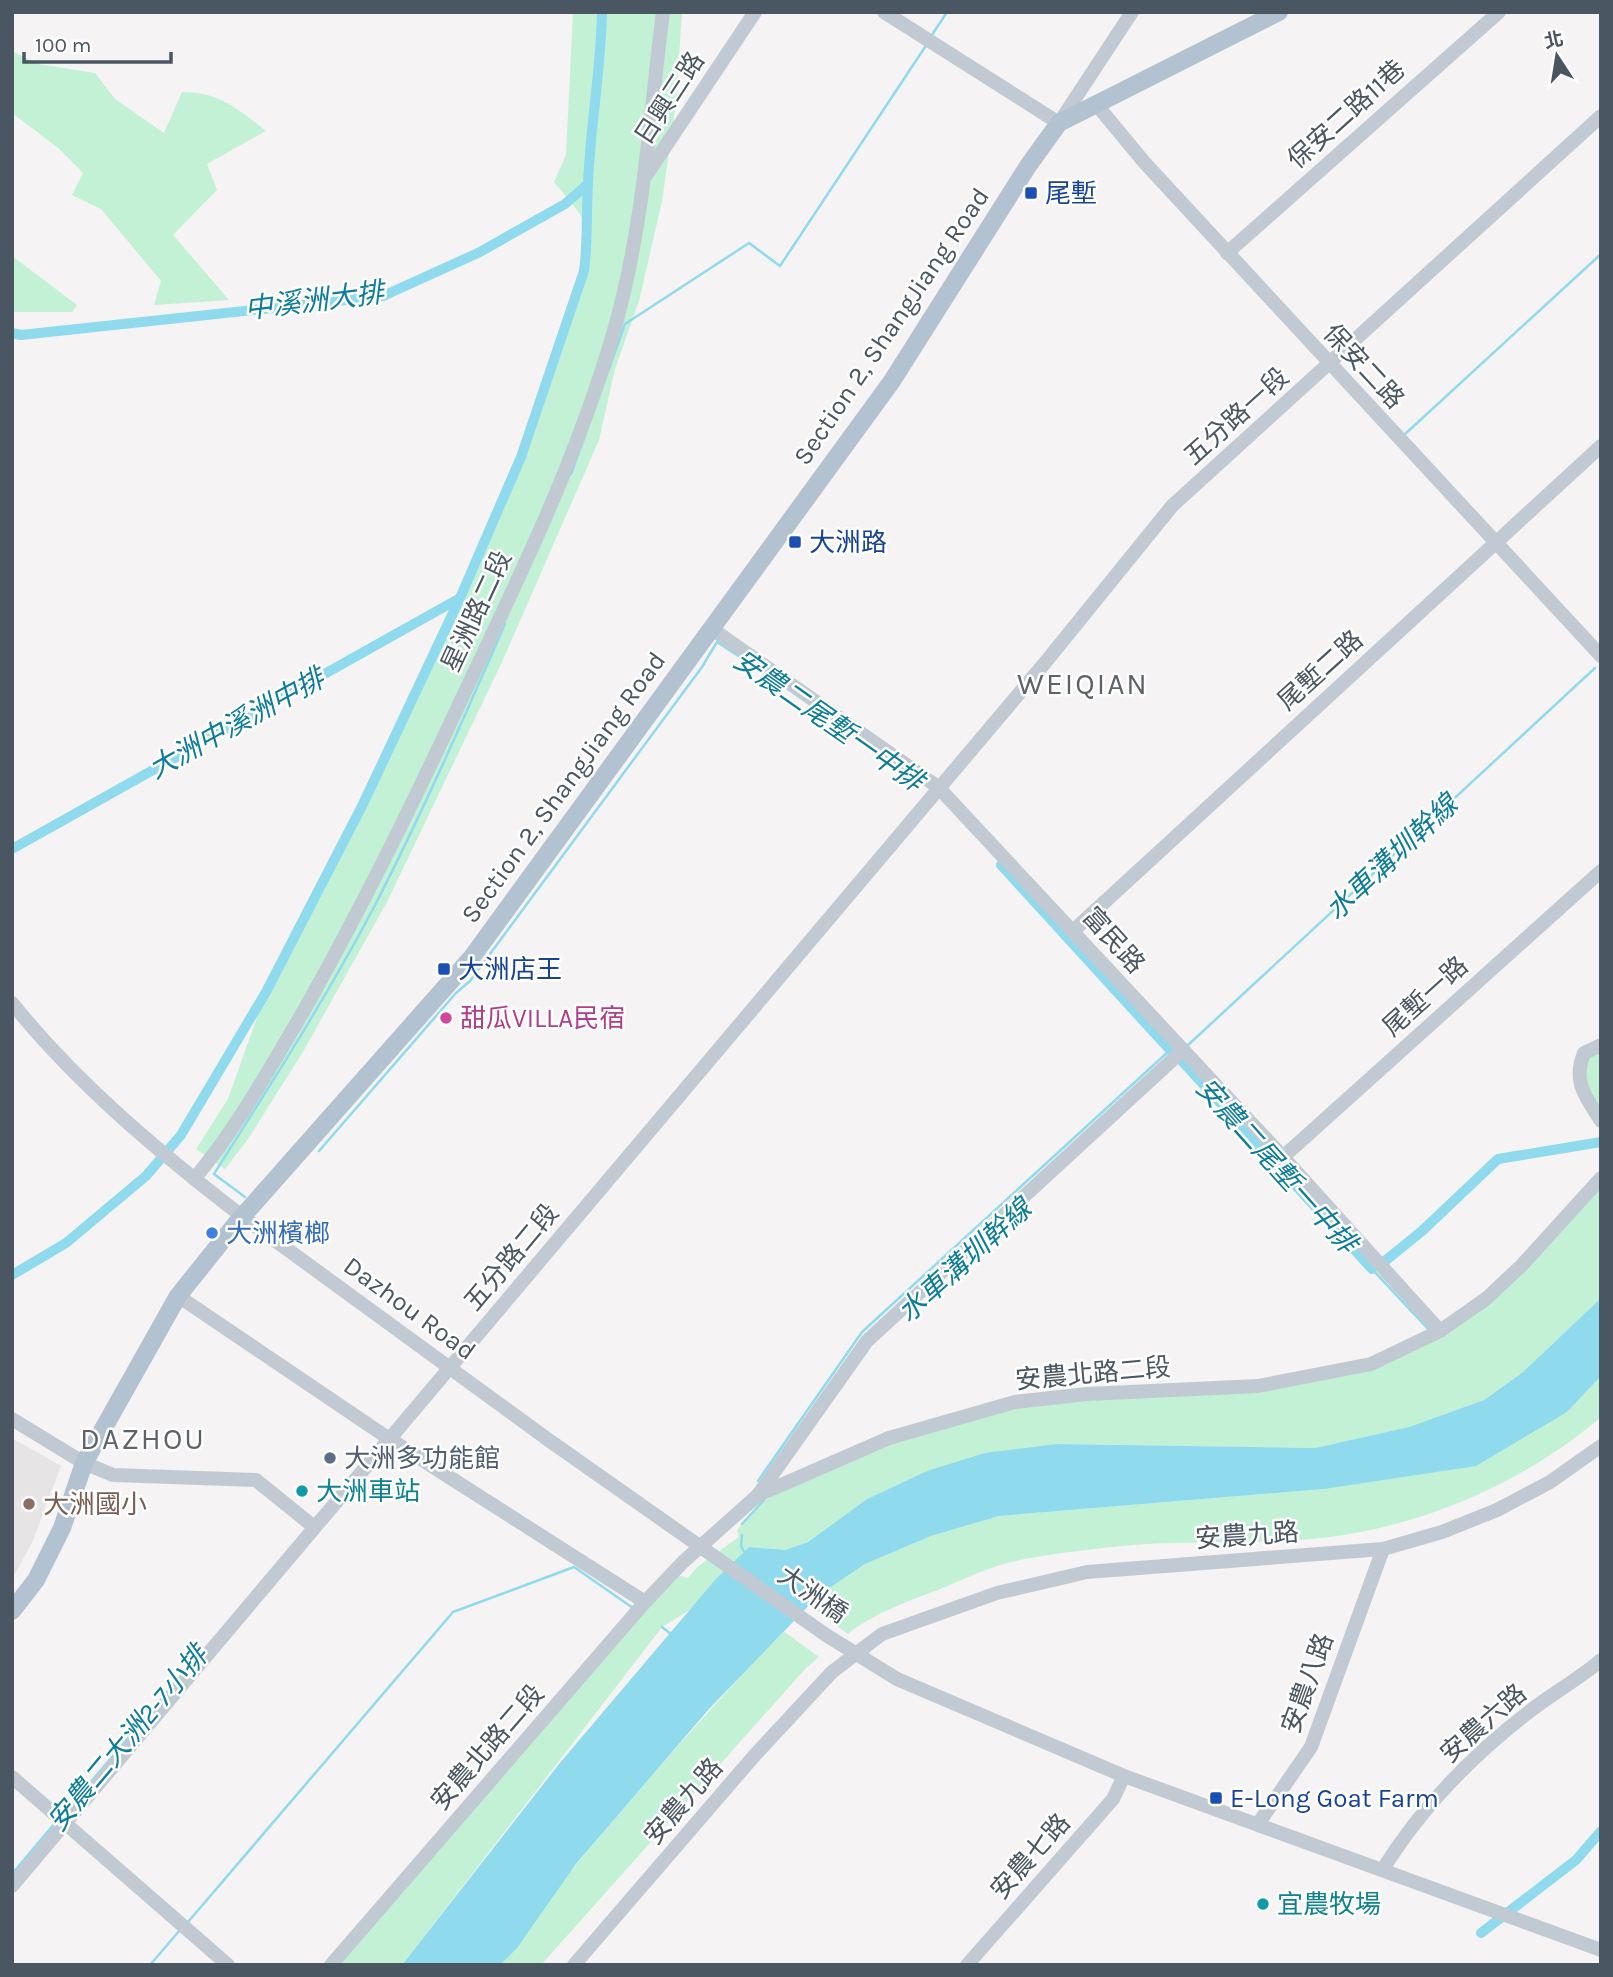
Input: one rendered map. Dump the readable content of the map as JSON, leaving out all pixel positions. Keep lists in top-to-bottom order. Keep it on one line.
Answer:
{"streets":{"main road":["Section 2, ShangJiang Road"],"street":["日興三路","保安二路11巷","保安二路","五分路一段","星洲路二段","尾塹二路","富民路","尾塹一路","五分路二段","Dazhou Road","安農北路二段","安農九路","大洲橋","安農八路","安農六路","安農七路"]},"crossings":[["日興三路","星洲路二段"],["保安二路11巷","保安二路"],["Section 2, ShangJiang Road","富民路"],["Section 2, ShangJiang Road","Dazhou Road"],["保安二路","五分路一段"],["保安二路","尾塹二路"],["五分路一段","富民路"],["五分路一段","五分路二段"],["星洲路二段","Dazhou Road"],["尾塹二路","富民路"],["富民路","尾塹一路"],["富民路","五分路二段"],["富民路","安農北路二段"],["五分路二段","Dazhou Road"],["Dazhou Road","大洲橋"],["安農九路","安農八路"],["大洲橋","安農八路"],["大洲橋","安農六路"],["大洲橋","安農七路"]],"districts":["WEIQIAN","DAZHOU"],"water":["中溪洲大排","安農二尾塹一中排","大洲中溪洲中排","水車溝圳幹線","安農二大洲2-7小排"],"places":{"transit":["尾塹","大洲路","大洲店王","E-Long Goat Farm"],"other":["甜瓜VILLA民宿","大洲檳榔","大洲多功能館","大洲車站","大洲國小","宜農牧場"]},"scale_bar":"100 m","north":"top"}
